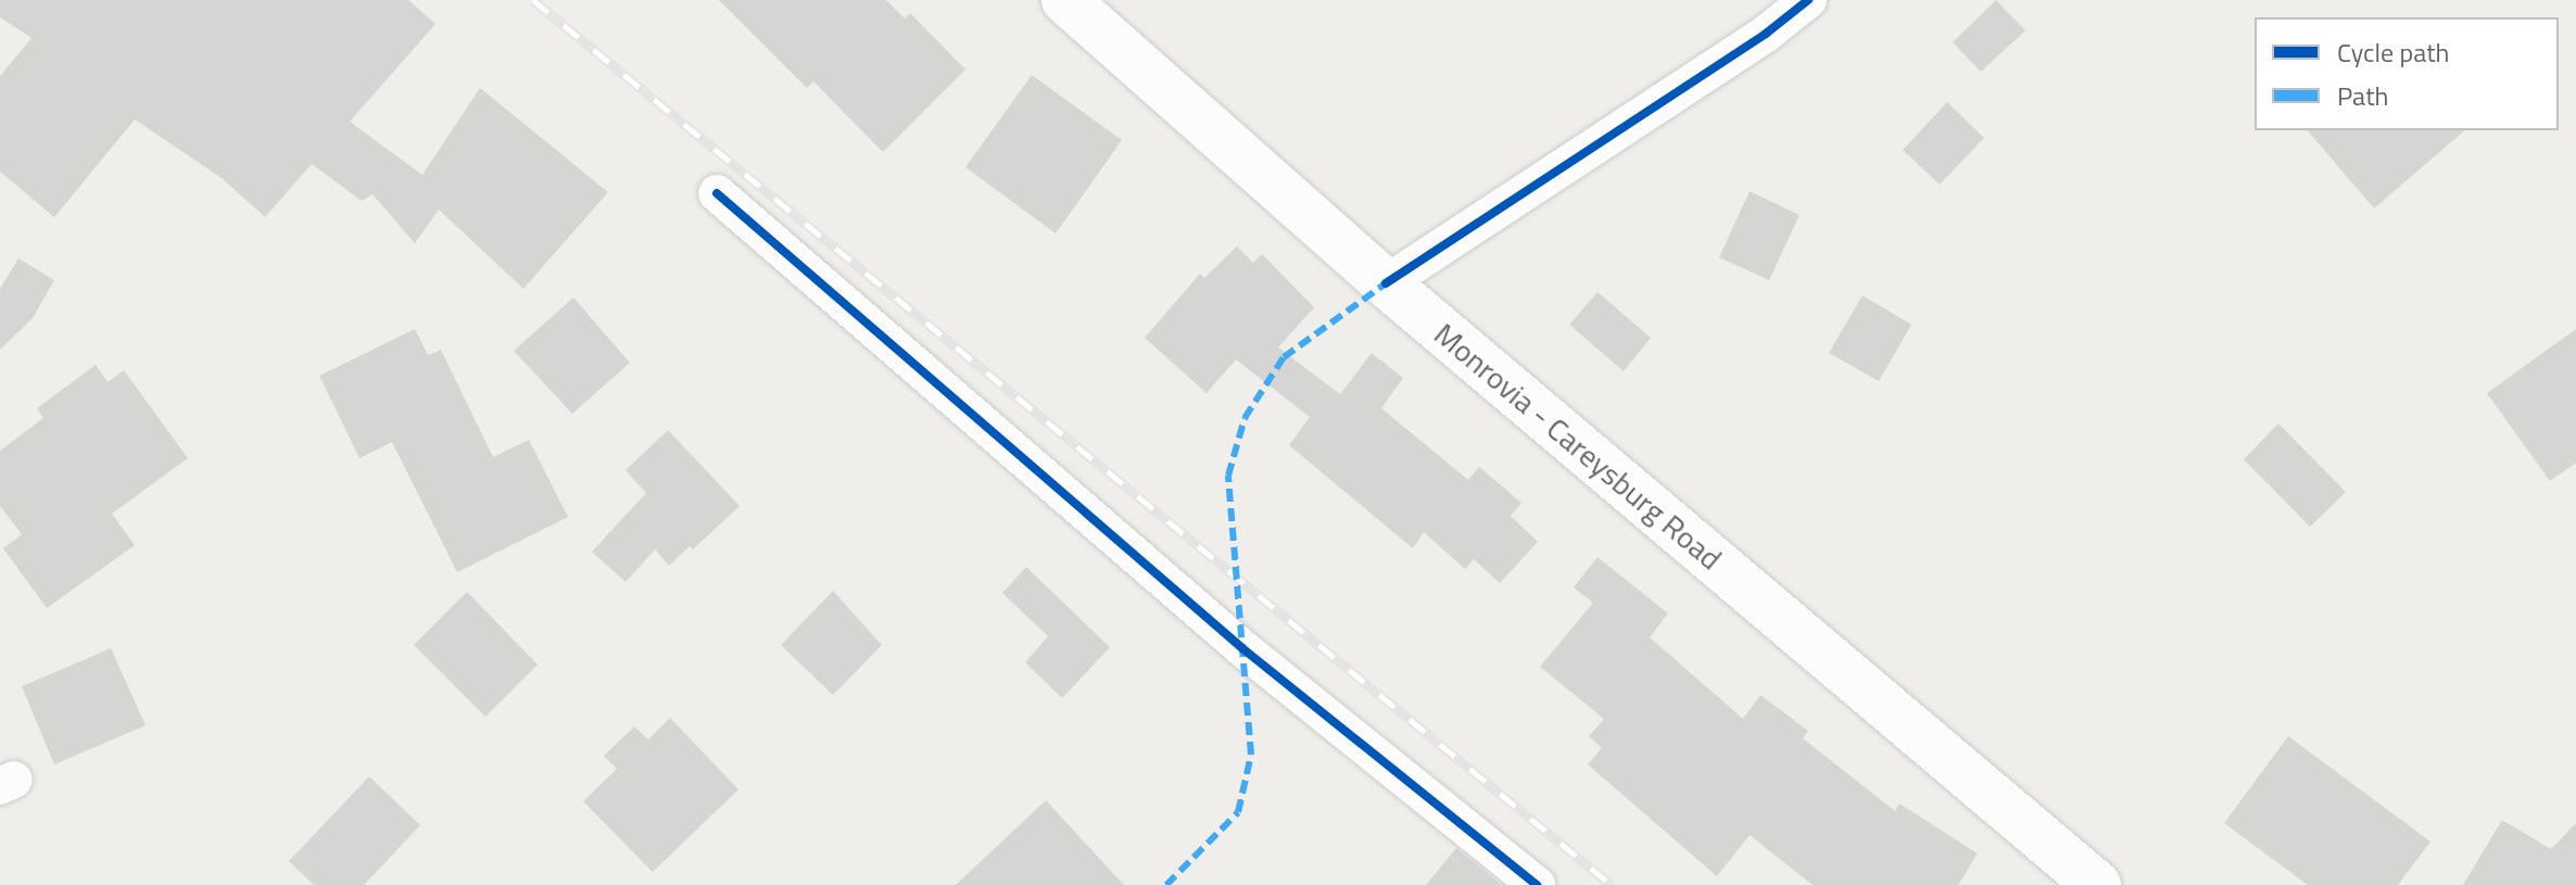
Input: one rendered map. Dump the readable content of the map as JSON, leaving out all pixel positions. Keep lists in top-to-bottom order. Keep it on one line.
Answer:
{"streets":{"main road":["Monrovia - Careysburg Road"]},"legend":["Cycle path","Path"]}
